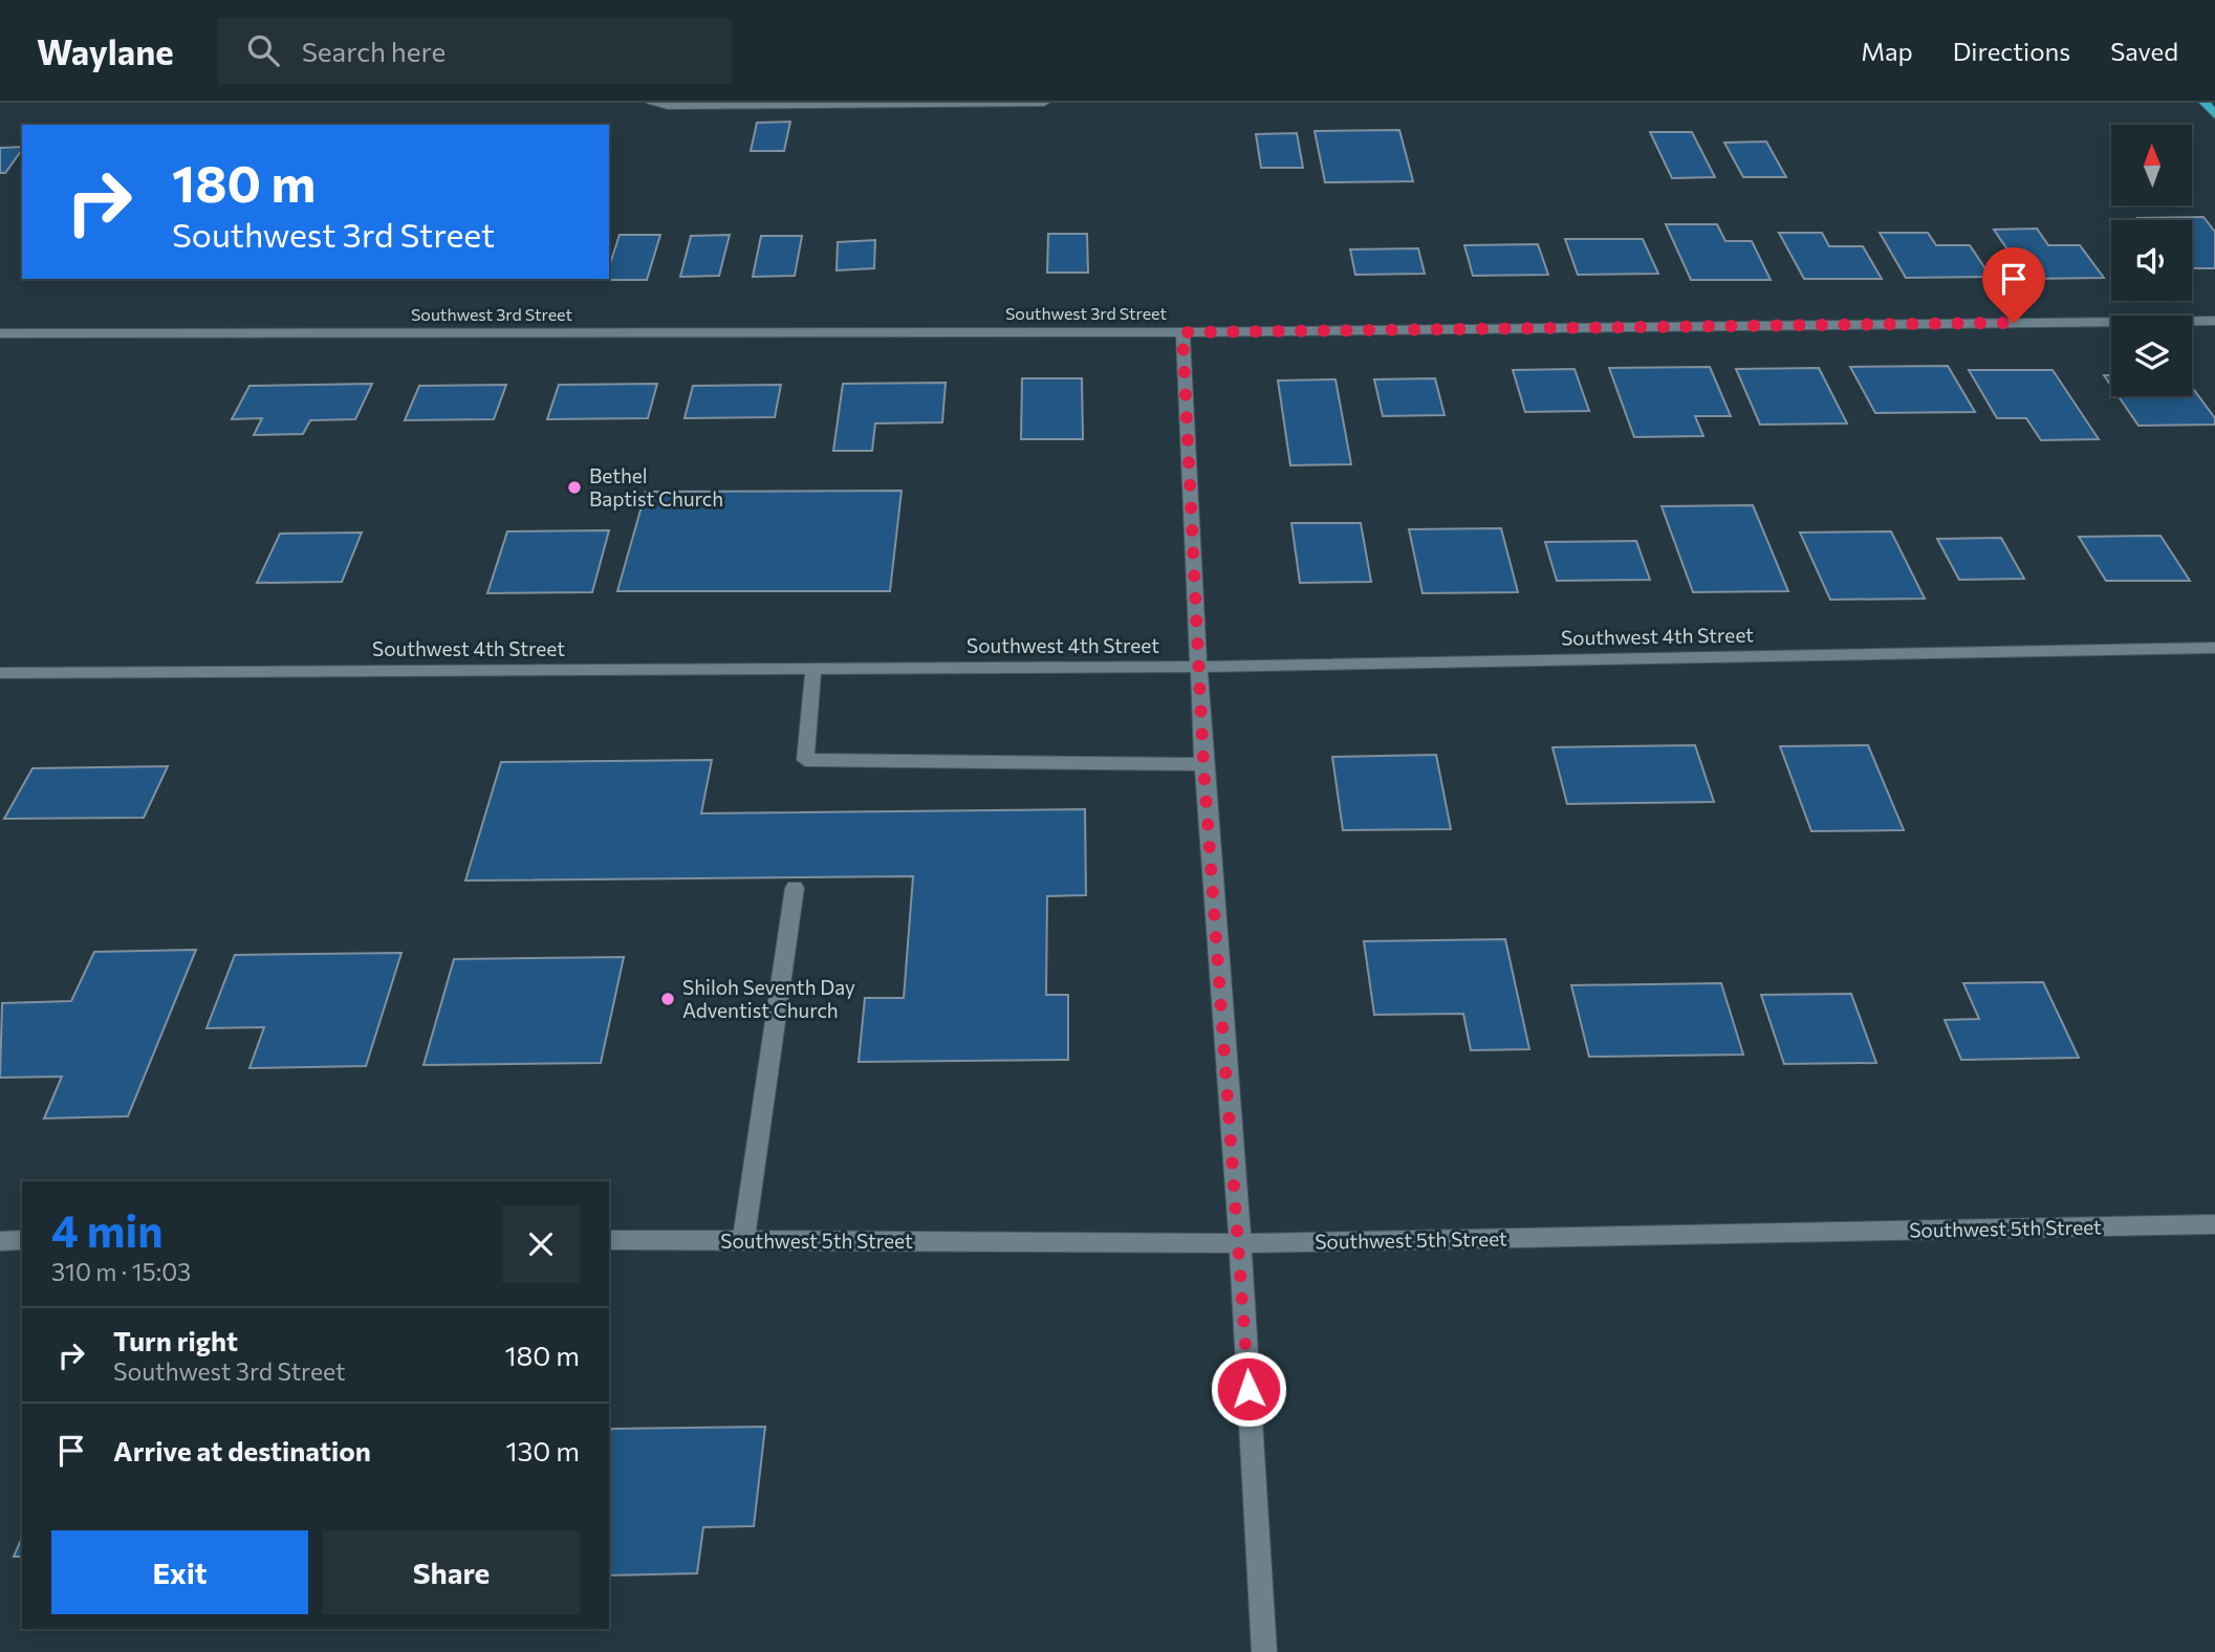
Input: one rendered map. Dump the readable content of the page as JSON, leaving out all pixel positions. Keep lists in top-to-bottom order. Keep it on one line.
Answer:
{"streets":{"street":["Southwest 3rd Street","Southwest 4th Street","Southwest 5th Street"]},"places":["Bethel Baptist Church","Shiloh Seventh Day Adventist Church"],"north":"top","page":{"header":"Waylane","search":"Search here","nav":["Map","Directions","Saved"],"turn":["180 m","Southwest 3rd Street"],"heading":["4 min","310 m · 15:03"],"list":[{"name":"Turn right","note":"Southwest 3rd Street","value":"180 m"},{"name":"Arrive at destination","value":"130 m"}],"buttons":["Exit","Share"]}}
